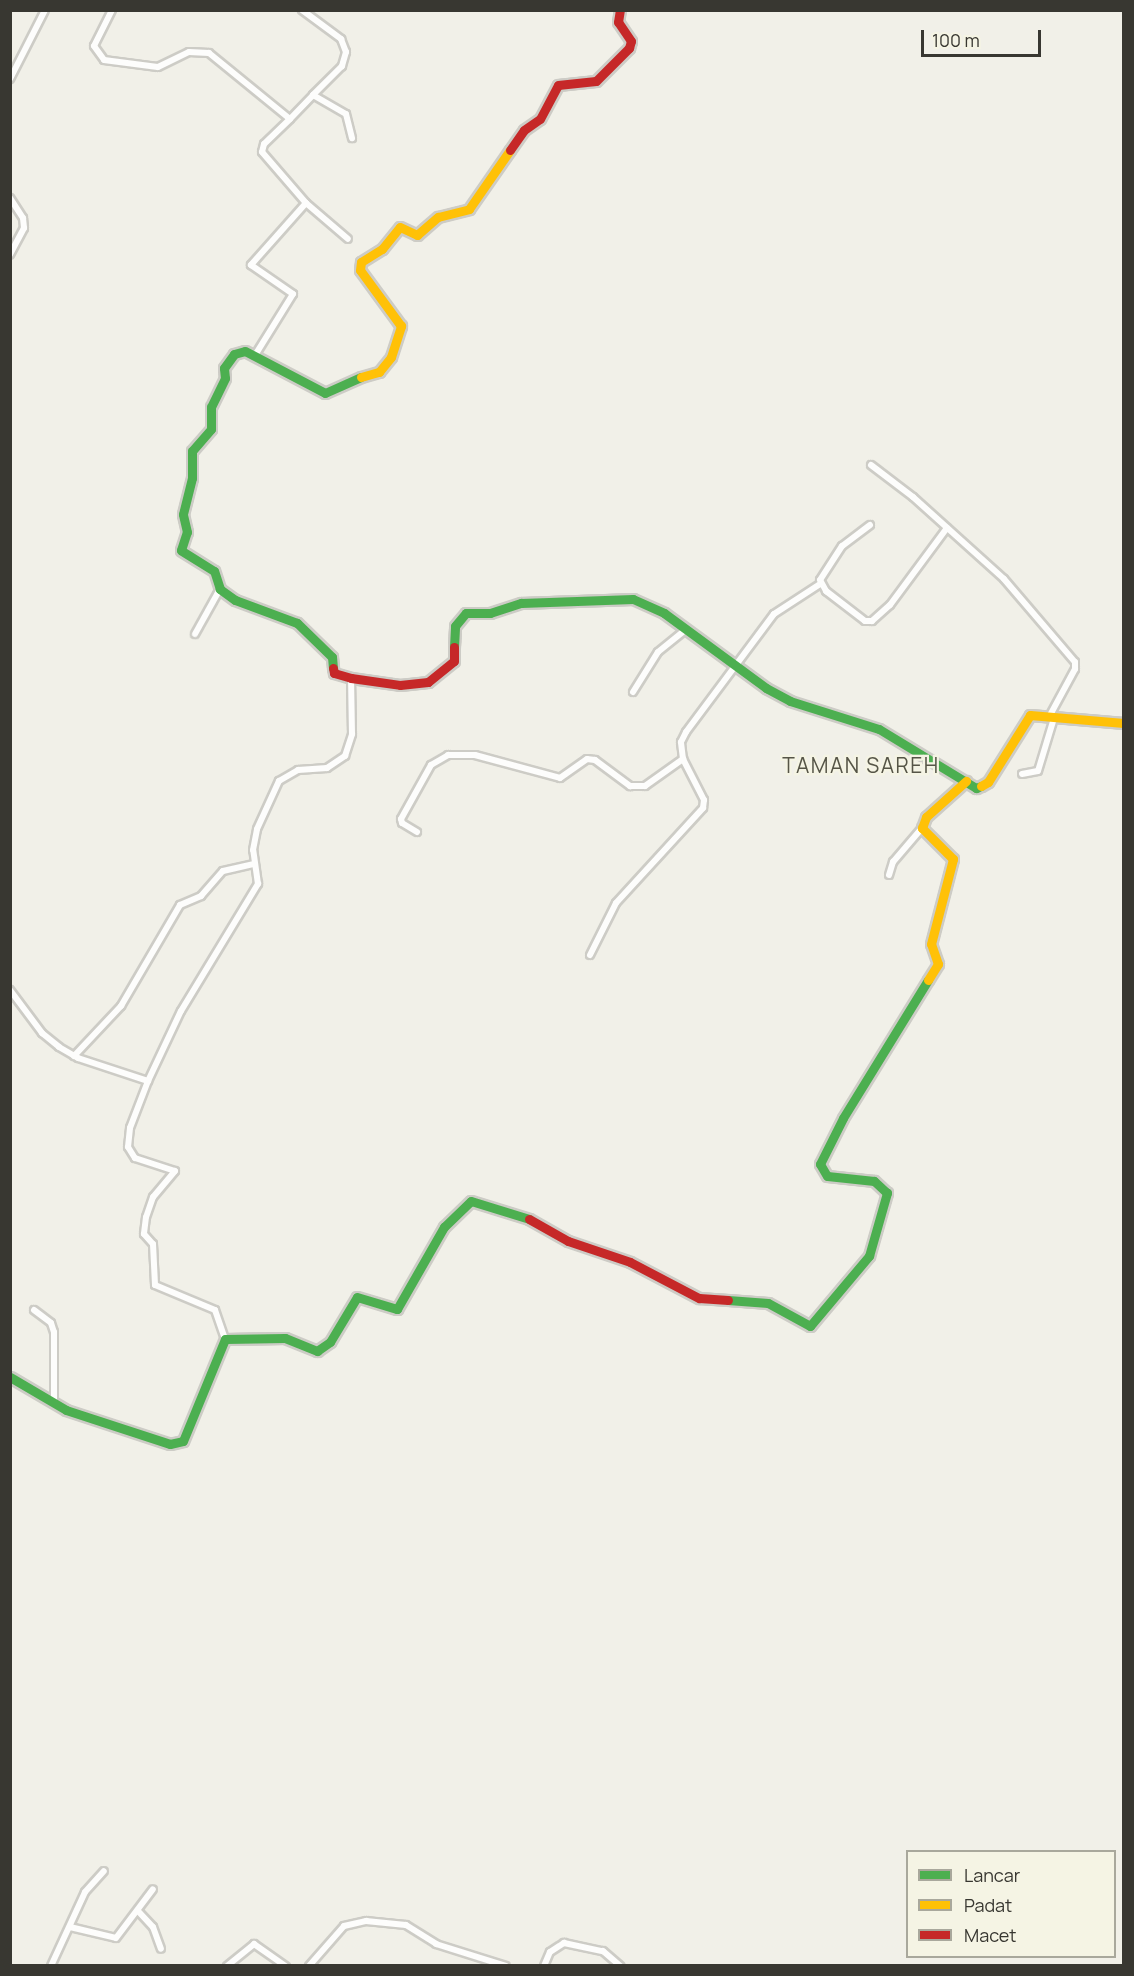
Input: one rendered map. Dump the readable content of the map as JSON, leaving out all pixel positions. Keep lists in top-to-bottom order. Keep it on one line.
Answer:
{"districts":["TAMAN SAREH"],"legend":["Lancar","Padat","Macet"],"scale_bar":"100 m"}
